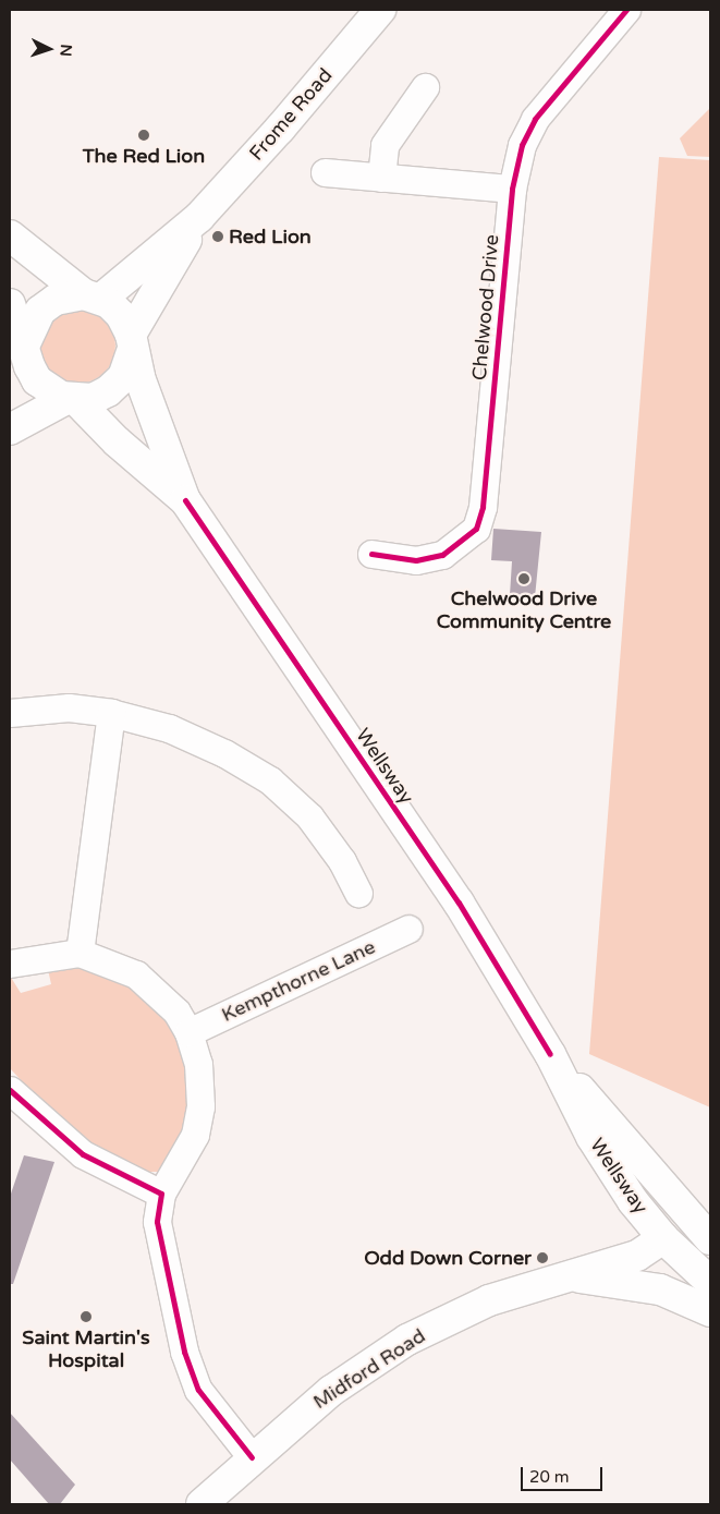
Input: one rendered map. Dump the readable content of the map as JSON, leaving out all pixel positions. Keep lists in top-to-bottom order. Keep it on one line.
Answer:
{"streets":{"main road":["Frome Road","Wellsway","Midford Road"],"street":["Chelwood Drive","Kempthorne Lane"]},"crossings":[["Frome Road","Wellsway"],["Wellsway","Midford Road"]],"places":["The Red Lion","Red Lion","Chelwood Drive Community Centre","Odd Down Corner","Saint Martin's Hospital"],"scale_bar":"20 m","north":"right"}
